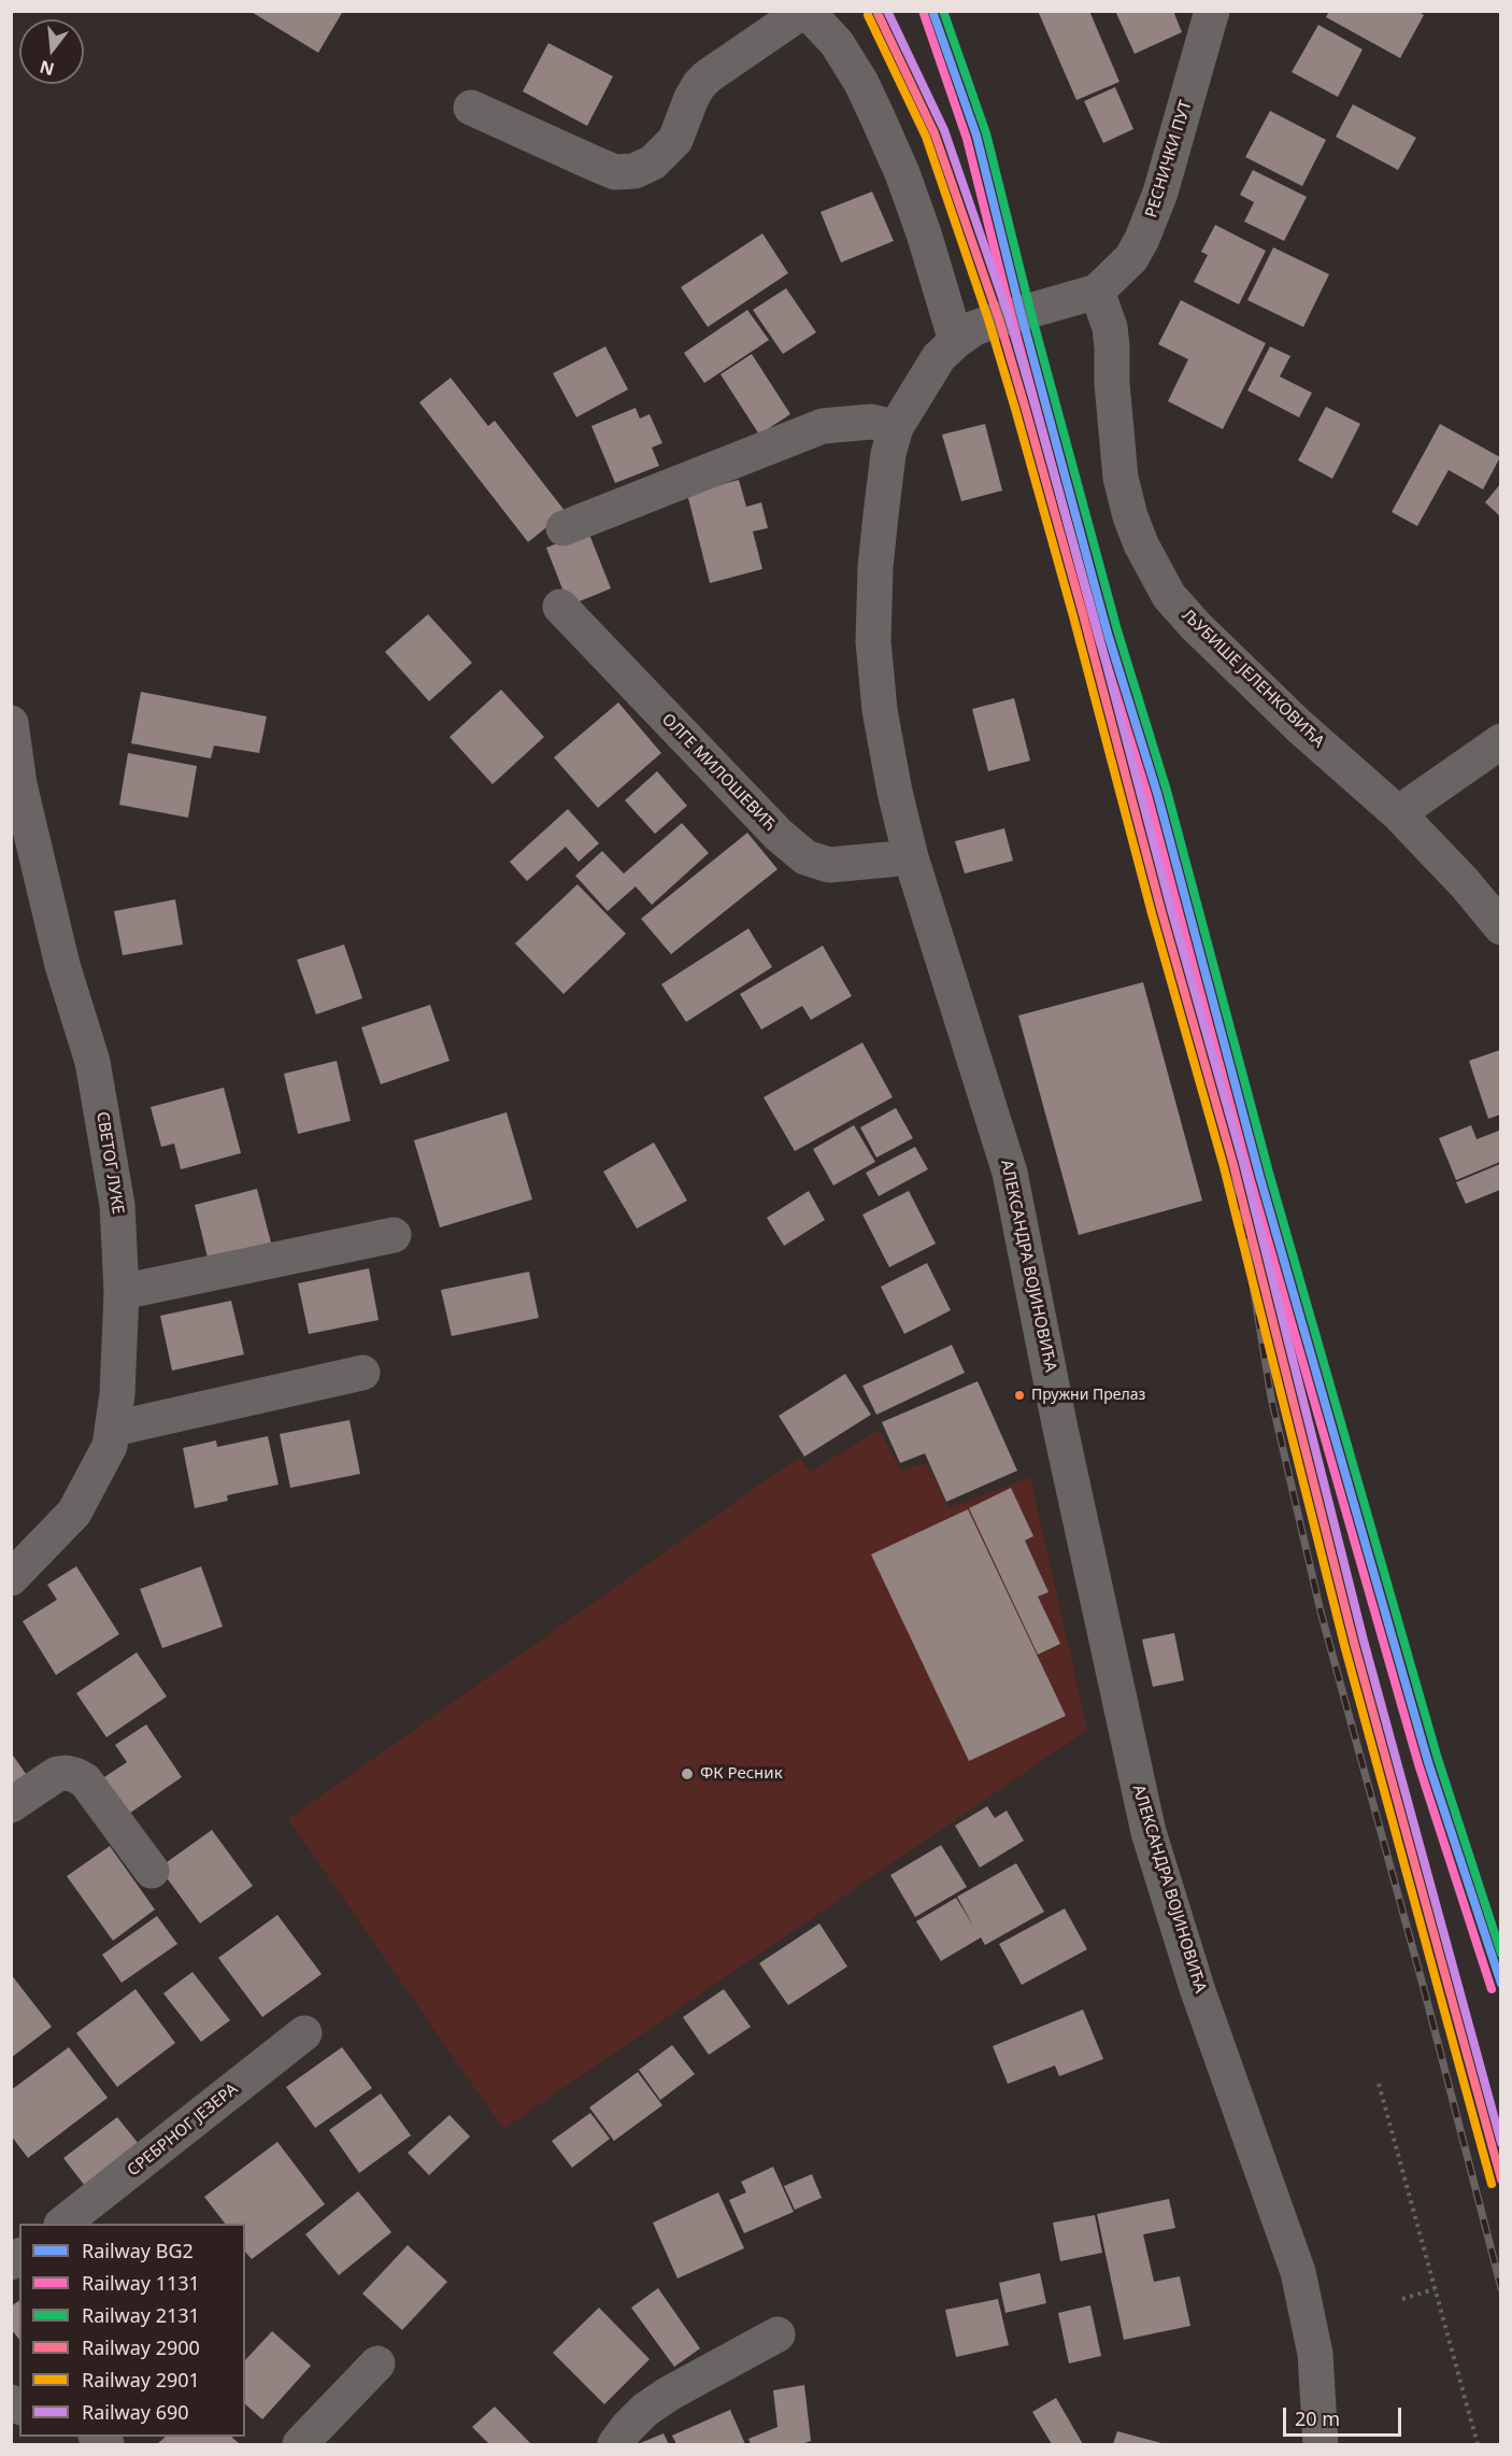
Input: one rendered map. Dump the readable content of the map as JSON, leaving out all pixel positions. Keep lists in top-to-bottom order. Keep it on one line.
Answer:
{"streets":{"street":["РЕСНИЧКИ ПУТ","ЉУБИШЕ ЈЕЛЕНКОВИЋА","ОЛГЕ МИЛОШЕВИЋ","СВЕТОГ ЛУКЕ","АЛЕКСАНДРА ВОЈИНОВИЋА","СРЕБРНОГ ЈЕЗЕРА"]},"crossings":[["РЕСНИЧКИ ПУТ","ЉУБИШЕ ЈЕЛЕНКОВИЋА"],["ОЛГЕ МИЛОШЕВИЋ","АЛЕКСАНДРА ВОЈИНОВИЋА"]],"places":["Пружни Прелаз","ФК Ресник"],"lines":["rail line BG2","rail line 2131","rail line 2900","rail line 690","rail line 1131","rail line 2901"],"legend":["Railway BG2","Railway 1131","Railway 2131","Railway 2900","Railway 2901","Railway 690"],"scale_bar":"20 m","north":"bottom"}
